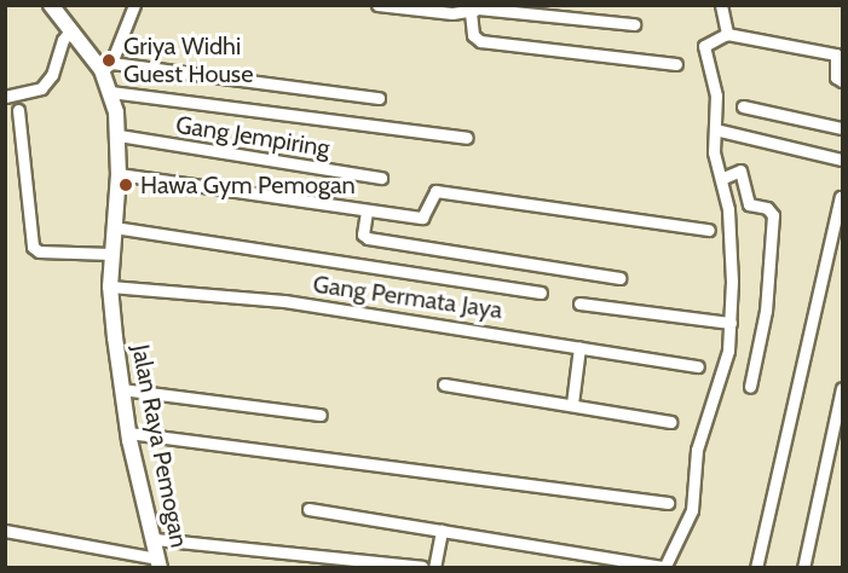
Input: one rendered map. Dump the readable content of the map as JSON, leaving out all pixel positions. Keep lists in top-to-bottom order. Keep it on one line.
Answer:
{"streets":{"street":["Gang Jempiring","Gang Permata Jaya","Jalan Raya Pemogan"]},"crossings":[["Gang Jempiring","Jalan Raya Pemogan"],["Gang Permata Jaya","Jalan Raya Pemogan"]],"places":["Griya Widhi Guest House","Hawa Gym Pemogan"]}
